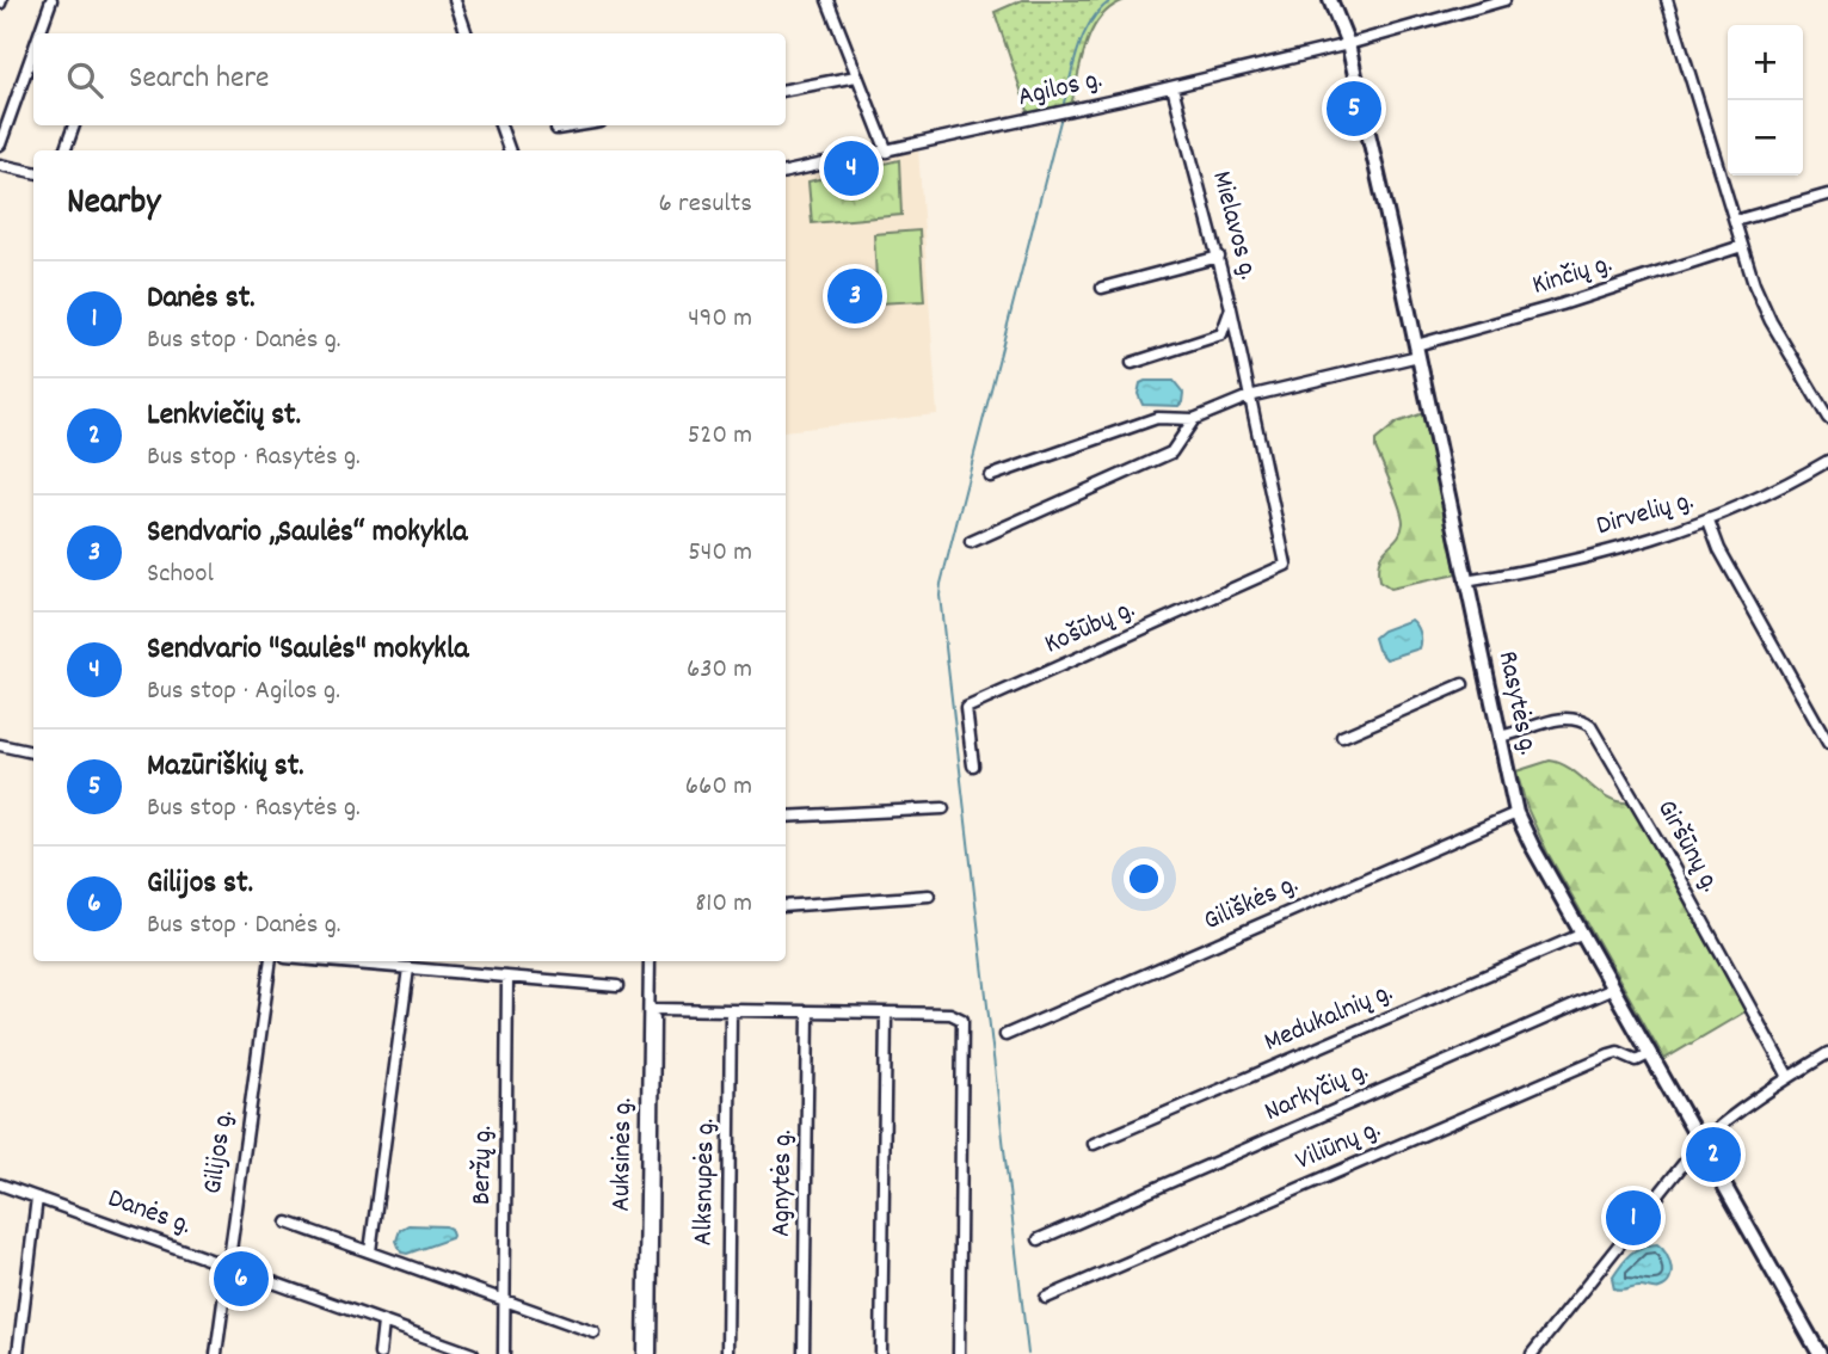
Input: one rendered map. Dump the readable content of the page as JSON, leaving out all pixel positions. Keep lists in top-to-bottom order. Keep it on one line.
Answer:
{"streets":{"main road":["Rasytės g."],"street":["Agilos g.","Mielavos g.","Kinčių g.","Dirvelių g.","Košūbų g.","Giršūnų g.","Giliškės g.","Medukalnių g.","Narkyčių g.","Viliūnų g.","Gilijos g.","Auksinės g.","Beržų g.","Alksnupės g.","Agnytės g.","Danės g."]},"crossings":[["Agilos g.","Mielavos g."],["Agilos g.","Rasytės g."],["Kinčių g.","Košūbų g."],["Kinčių g.","Rasytės g."],["Dirvelių g.","Rasytės g."],["Rasytės g.","Giršūnų g."],["Rasytės g.","Giliškės g."],["Rasytės g.","Medukalnių g."],["Rasytės g.","Narkyčių g."],["Rasytės g.","Viliūnų g."],["Gilijos g.","Danės g."]],"page":{"map_buttons":["+","−"],"search":"Search here","pins":["5","4","3","2","1","6"],"heading":["Nearby","6 results"],"list":[{"mark":"1","name":"Danės st.","note":"Bus stop · Danės g.","value":"490 m"},{"mark":"2","name":"Lenkviečių st.","note":"Bus stop · Rasytės g.","value":"520 m"},{"mark":"3","name":"Sendvario „Saulės“ mokykla","note":"School","value":"540 m"},{"mark":"4","name":"Sendvario \"Saulės\" mokykla","note":"Bus stop · Agilos g.","value":"630 m"},{"mark":"5","name":"Mazūriškių st.","note":"Bus stop · Rasytės g.","value":"660 m"},{"mark":"6","name":"Gilijos st.","note":"Bus stop · Danės g.","value":"810 m"}]}}
